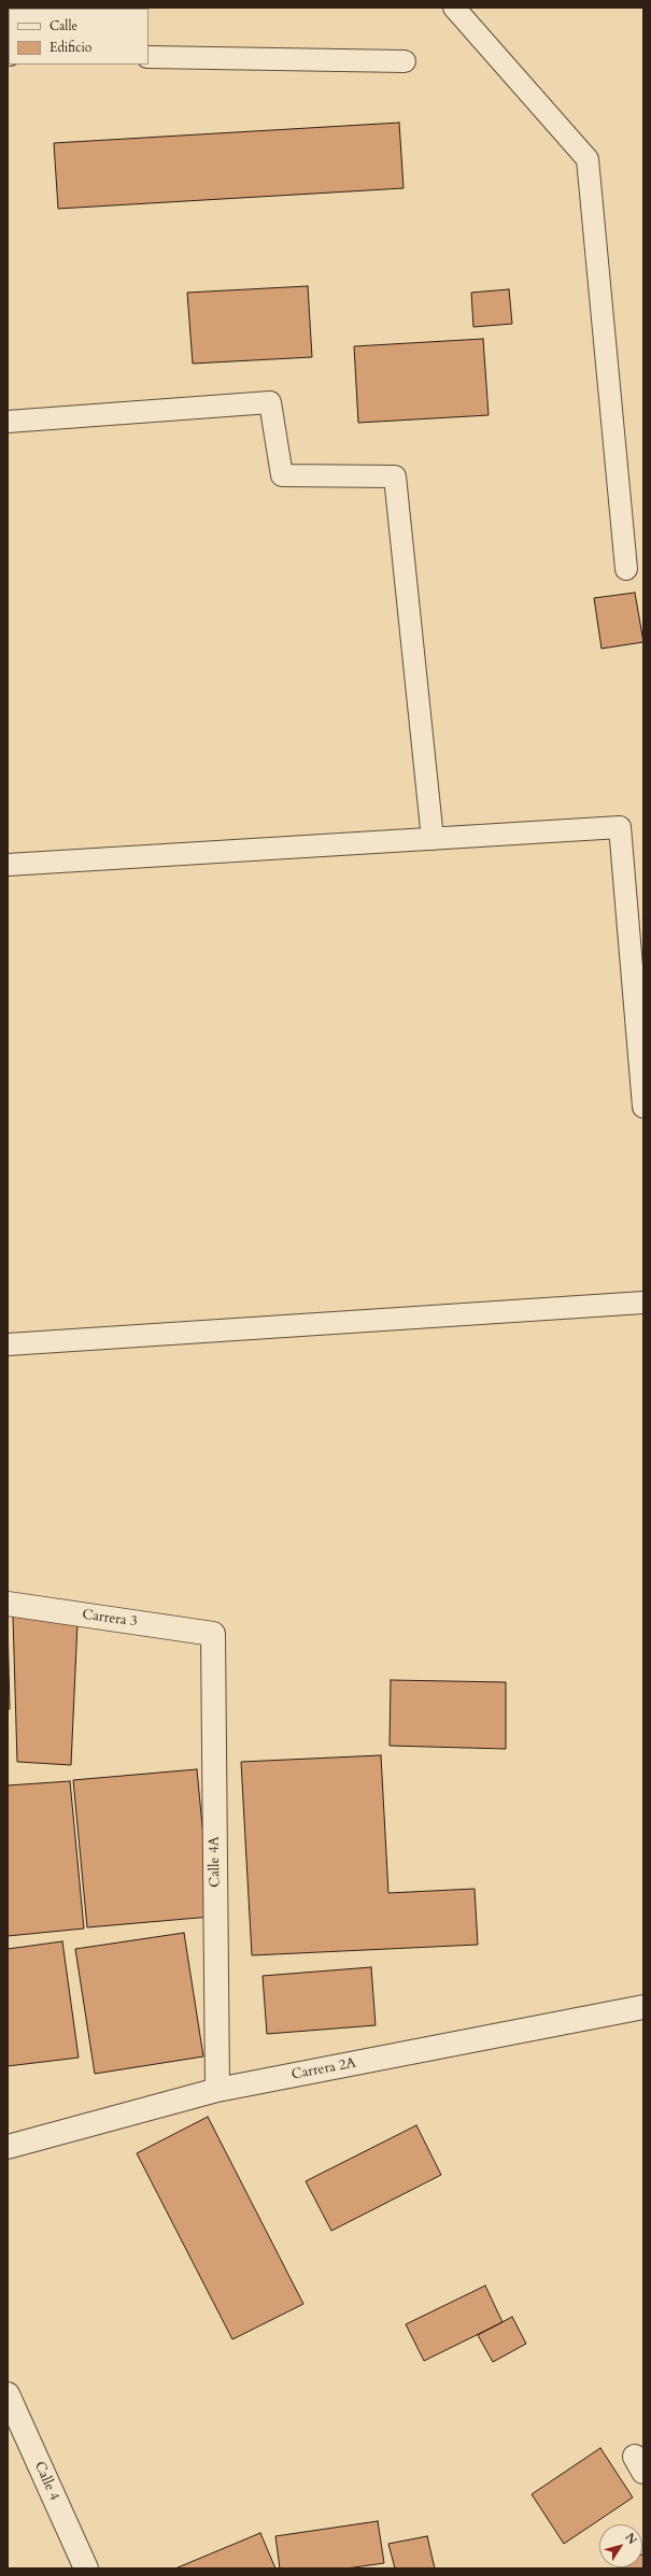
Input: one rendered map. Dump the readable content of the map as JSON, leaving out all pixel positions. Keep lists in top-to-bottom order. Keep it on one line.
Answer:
{"streets":{"street":["Carrera 3","Calle 4A","Carrera 2A","Calle 4"]},"crossings":[["Carrera 3","Calle 4A"],["Calle 4A","Carrera 2A"]],"legend":["Calle","Edificio"],"north":"top right"}
